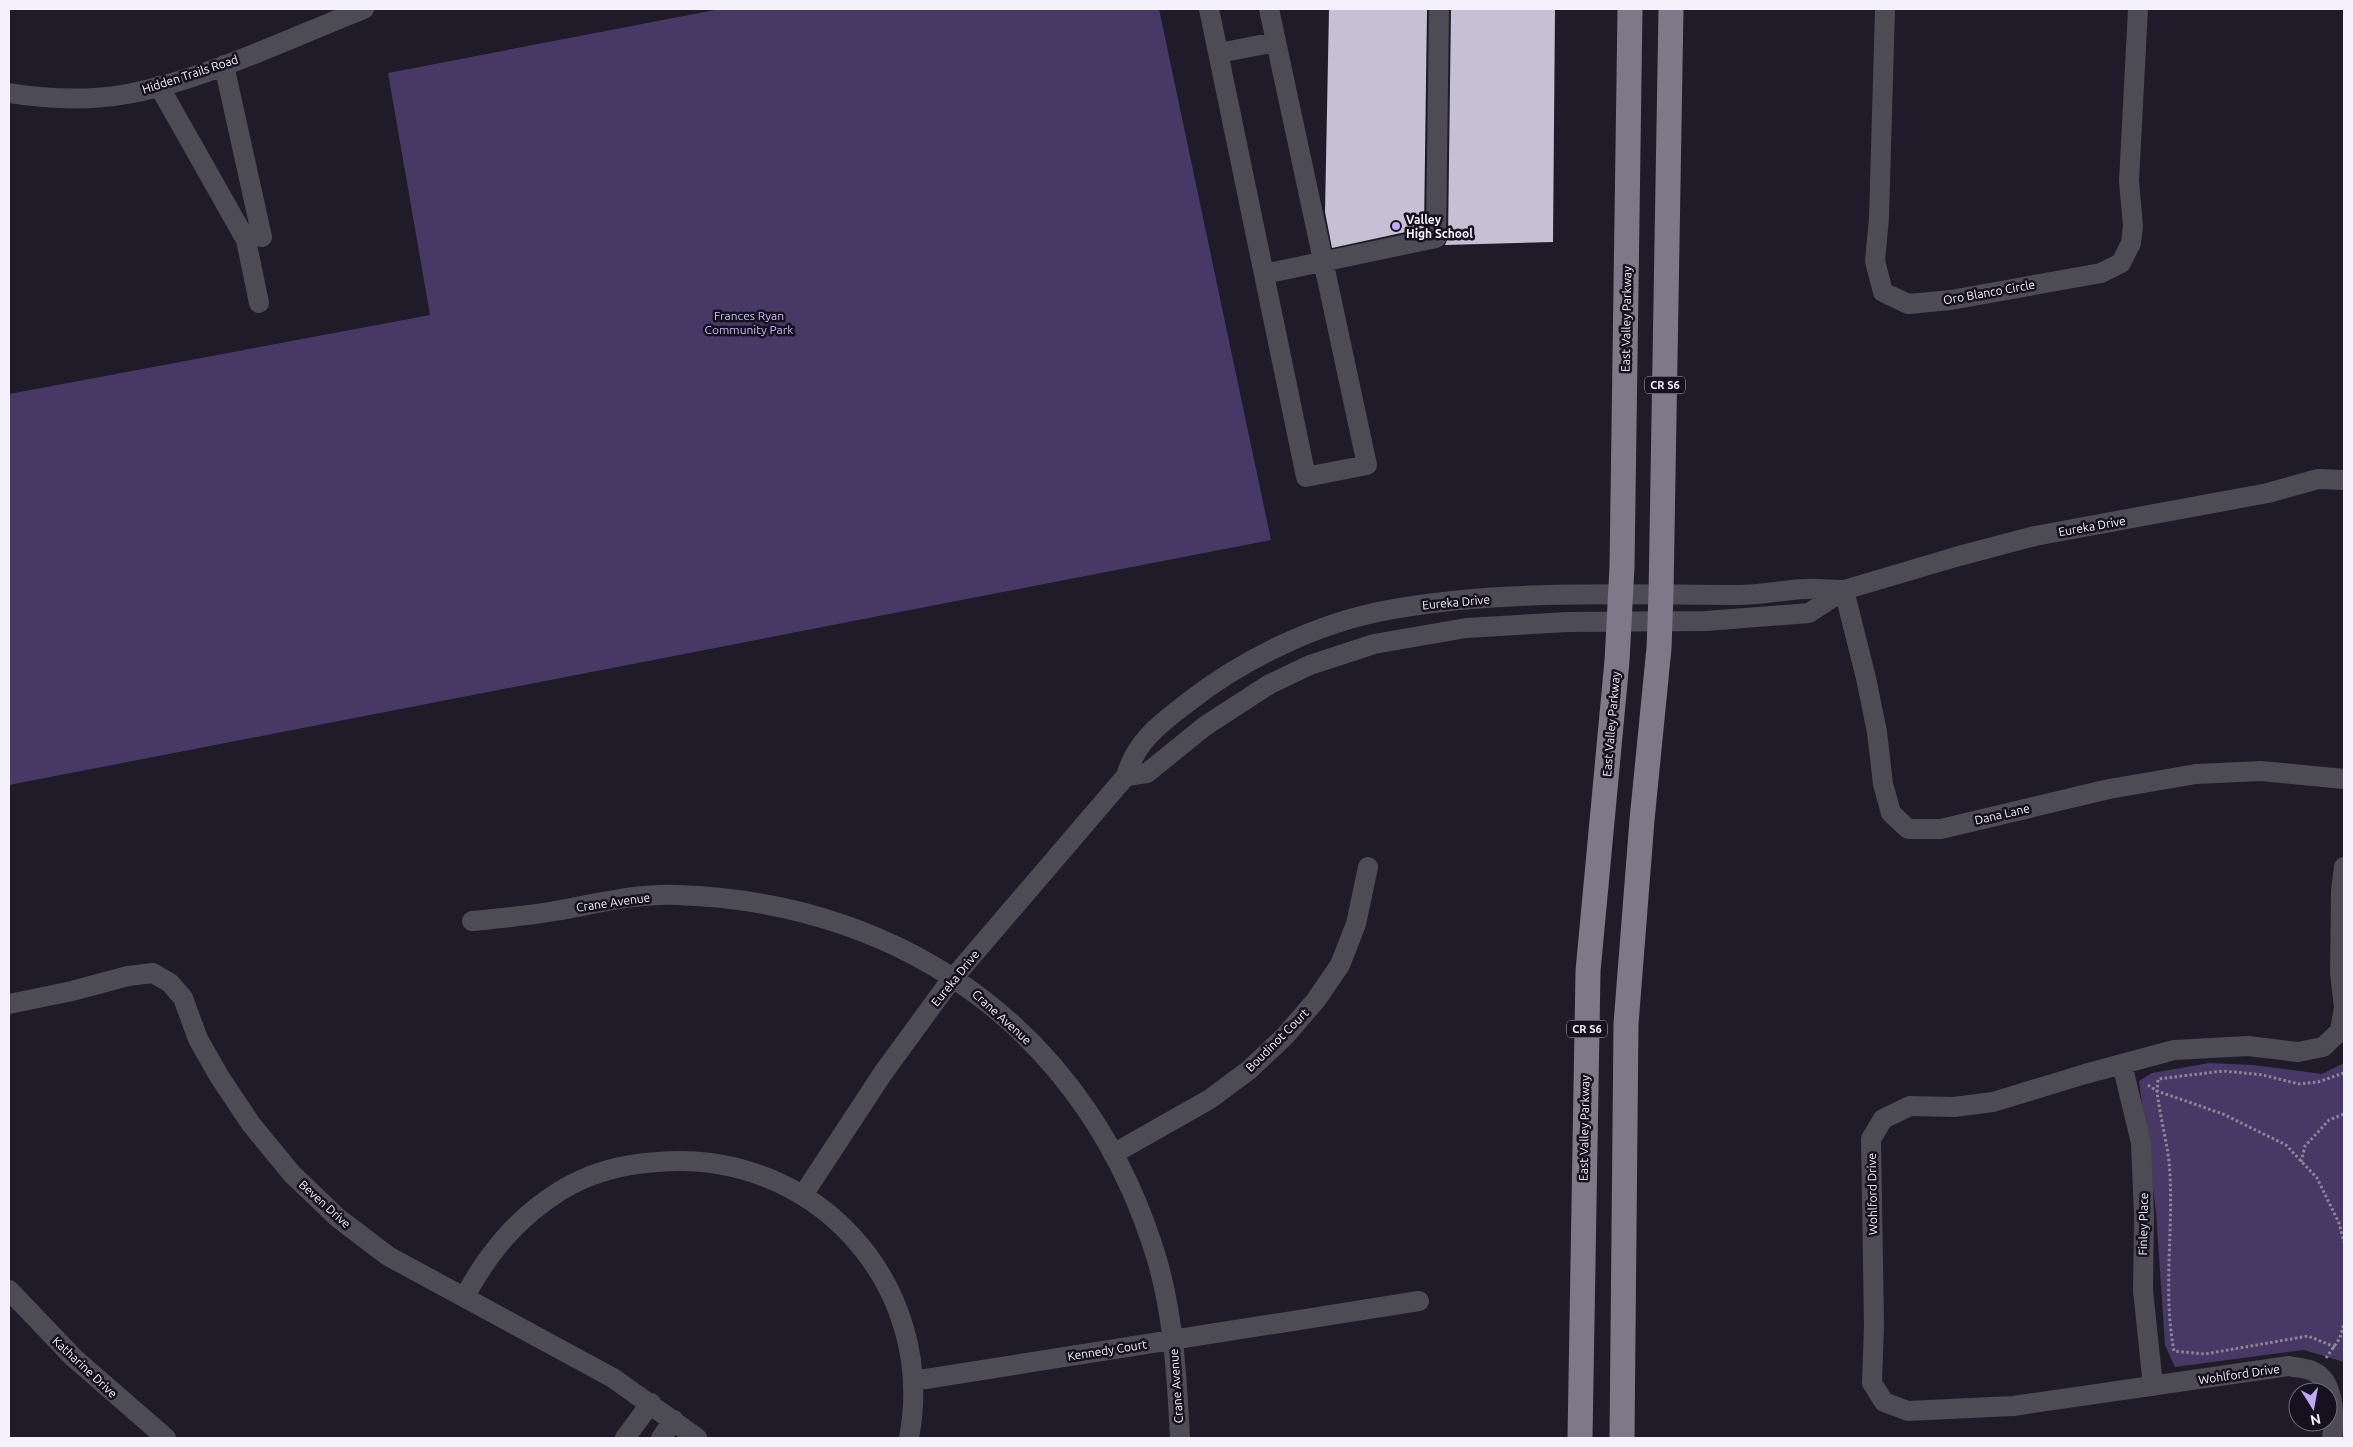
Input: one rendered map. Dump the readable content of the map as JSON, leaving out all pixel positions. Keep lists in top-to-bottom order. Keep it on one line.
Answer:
{"streets":{"main road":["East Valley Parkway","CR S6"],"street":["Hidden Trails Road","Oro Blanco Circle","Eureka Drive","Dana Lane","Crane Avenue","Boudinot Court","Wohlford Drive","Beven Drive","Finley Place","Kennedy Court","Katharine Drive"]},"crossings":[["East Valley Parkway","Eureka Drive"],["CR S6","Eureka Drive"],["Eureka Drive","Dana Lane"],["Eureka Drive","Crane Avenue"],["Crane Avenue","Boudinot Court"],["Crane Avenue","Kennedy Court"],["Wohlford Drive","Finley Place"]],"parks":["Frances Ryan Community Park"],"places":["Valley High School"],"north":"bottom"}
